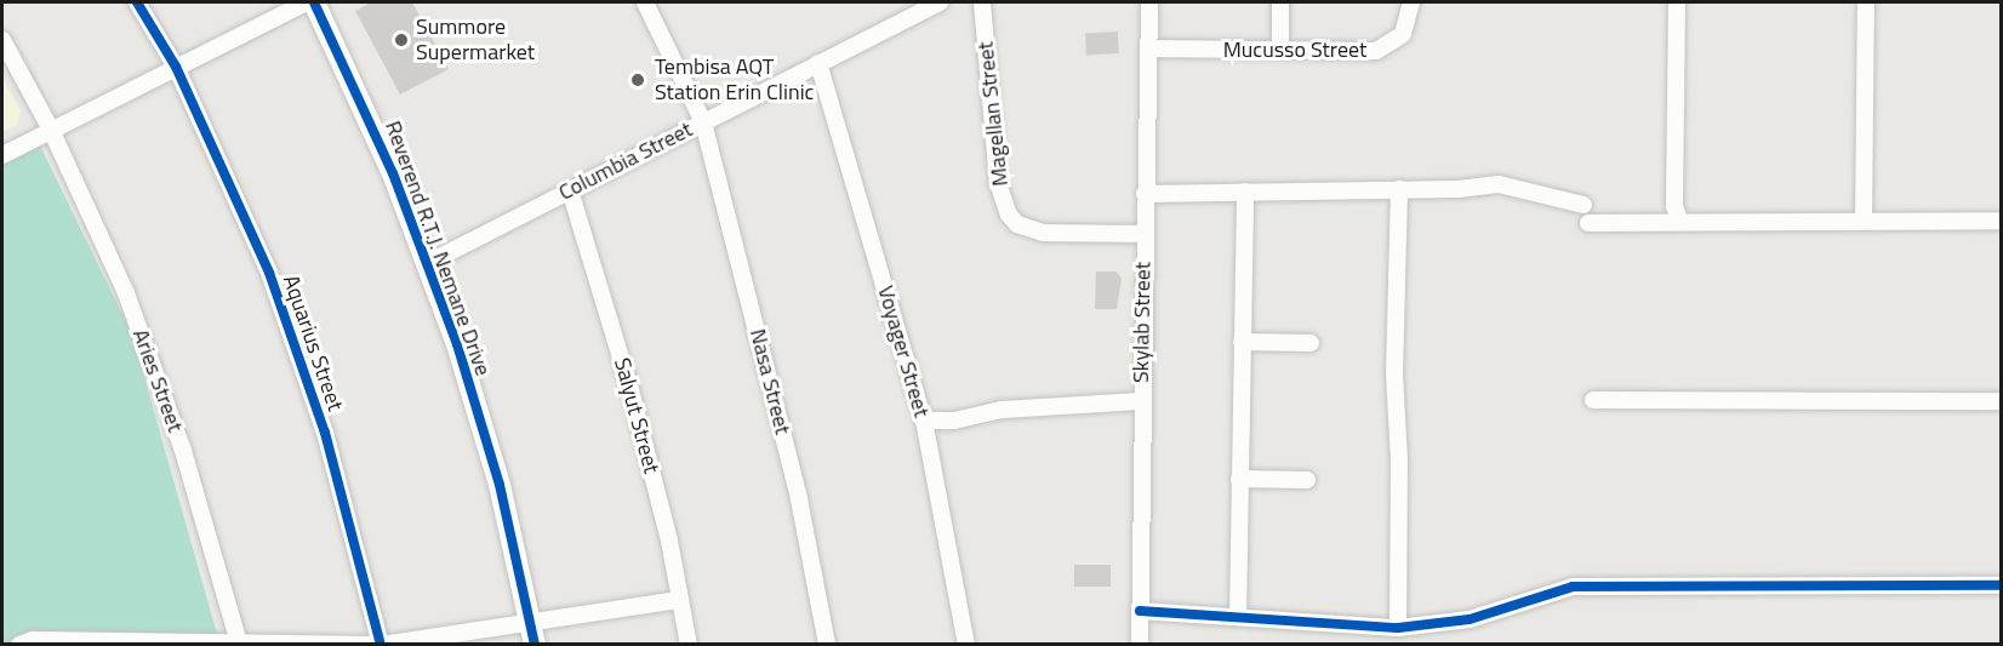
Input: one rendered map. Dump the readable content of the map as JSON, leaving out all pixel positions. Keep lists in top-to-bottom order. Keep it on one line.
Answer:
{"streets":{"street":["Mucusso Street","Magellan Street","Columbia Street","Reverend R.T.J. Nemane Drive","Skylab Street","Aquarius Street","Voyager Street","Aries Street","Nasa Street","Salyut Street"]},"crossings":[["Mucusso Street","Skylab Street"],["Magellan Street","Skylab Street"],["Columbia Street","Reverend R.T.J. Nemane Drive"],["Columbia Street","Voyager Street"],["Columbia Street","Nasa Street"],["Columbia Street","Salyut Street"]],"places":["Summore Supermarket","Tembisa AQT Station Erin Clinic"]}
